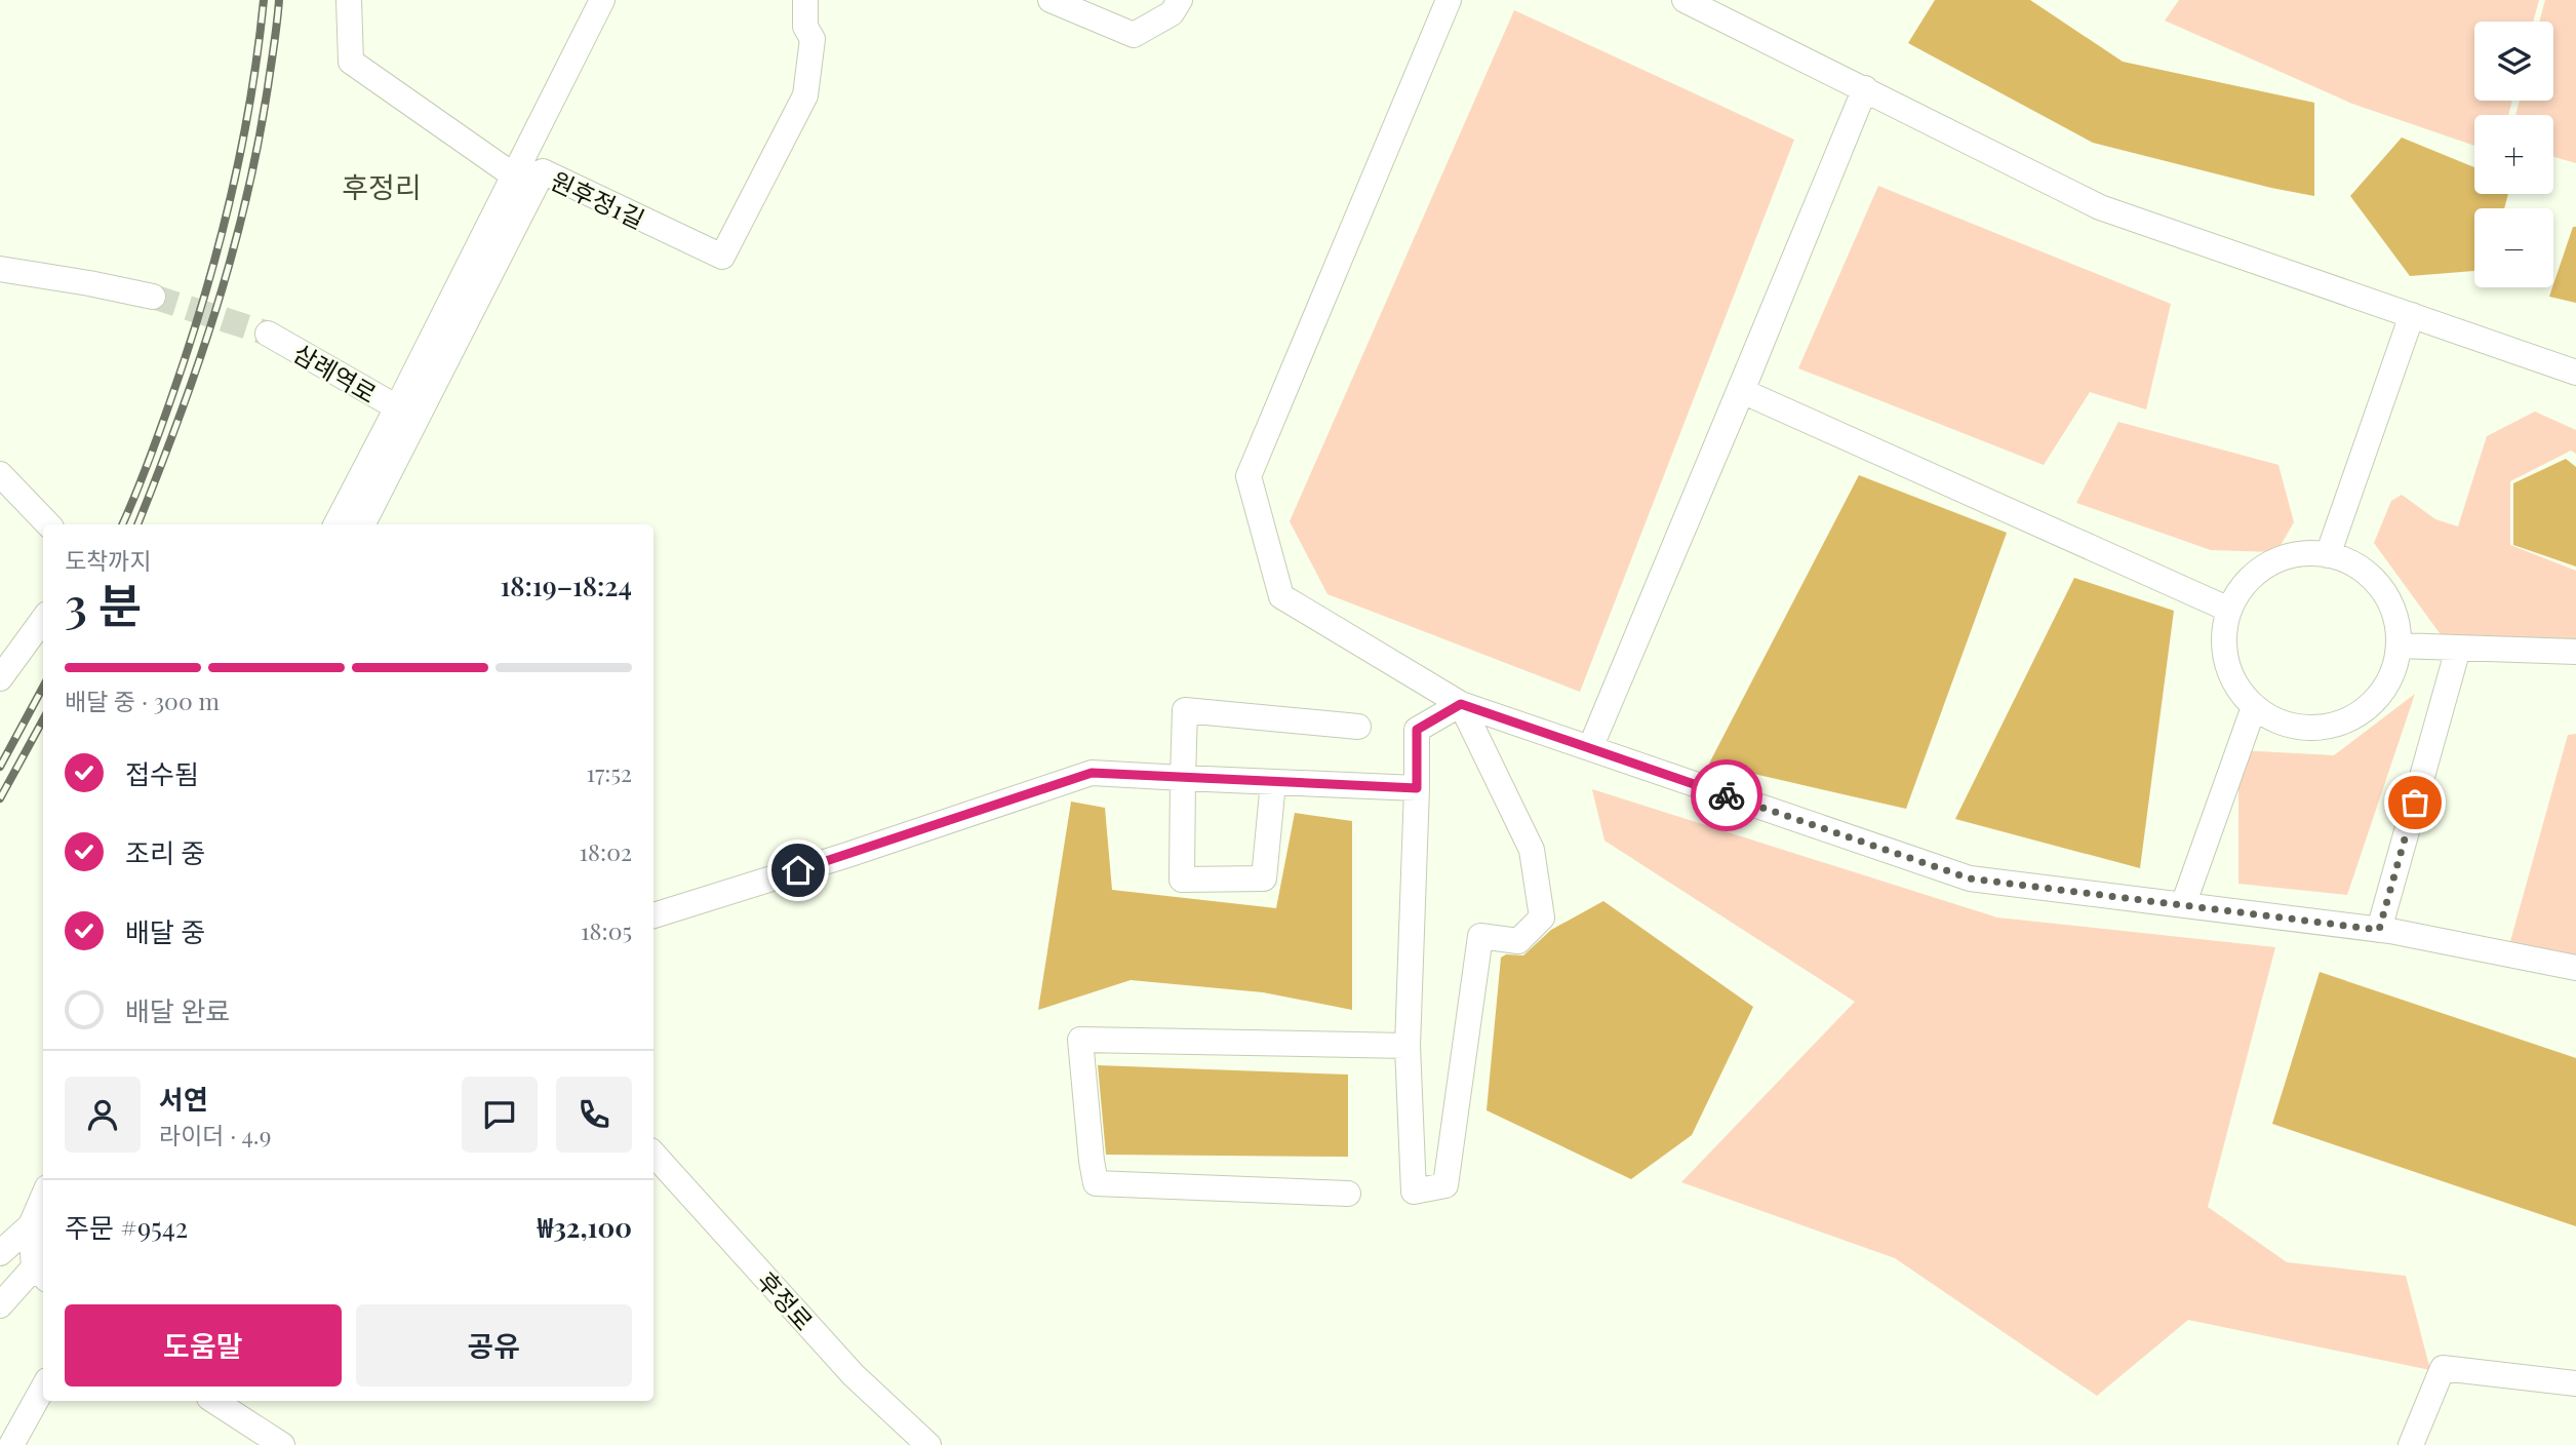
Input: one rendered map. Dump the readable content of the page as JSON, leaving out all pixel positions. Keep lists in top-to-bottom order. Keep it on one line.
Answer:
{"streets":{"street":["원후정1길","삼례역로","후정로"]},"districts":["후정리"],"page":{"map_buttons":["+","−"],"heading":["3 분","도착까지","18:19–18:24"],"panel":["서연","라이더 · 4.9","주문 #9542","₩32,100"],"bar":"배달 중 · 300 m","list":[["접수됨","17:52"],["조리 중","18:02"],["배달 중","18:05"],"배달 완료"],"buttons":["도움말","공유"]}}
